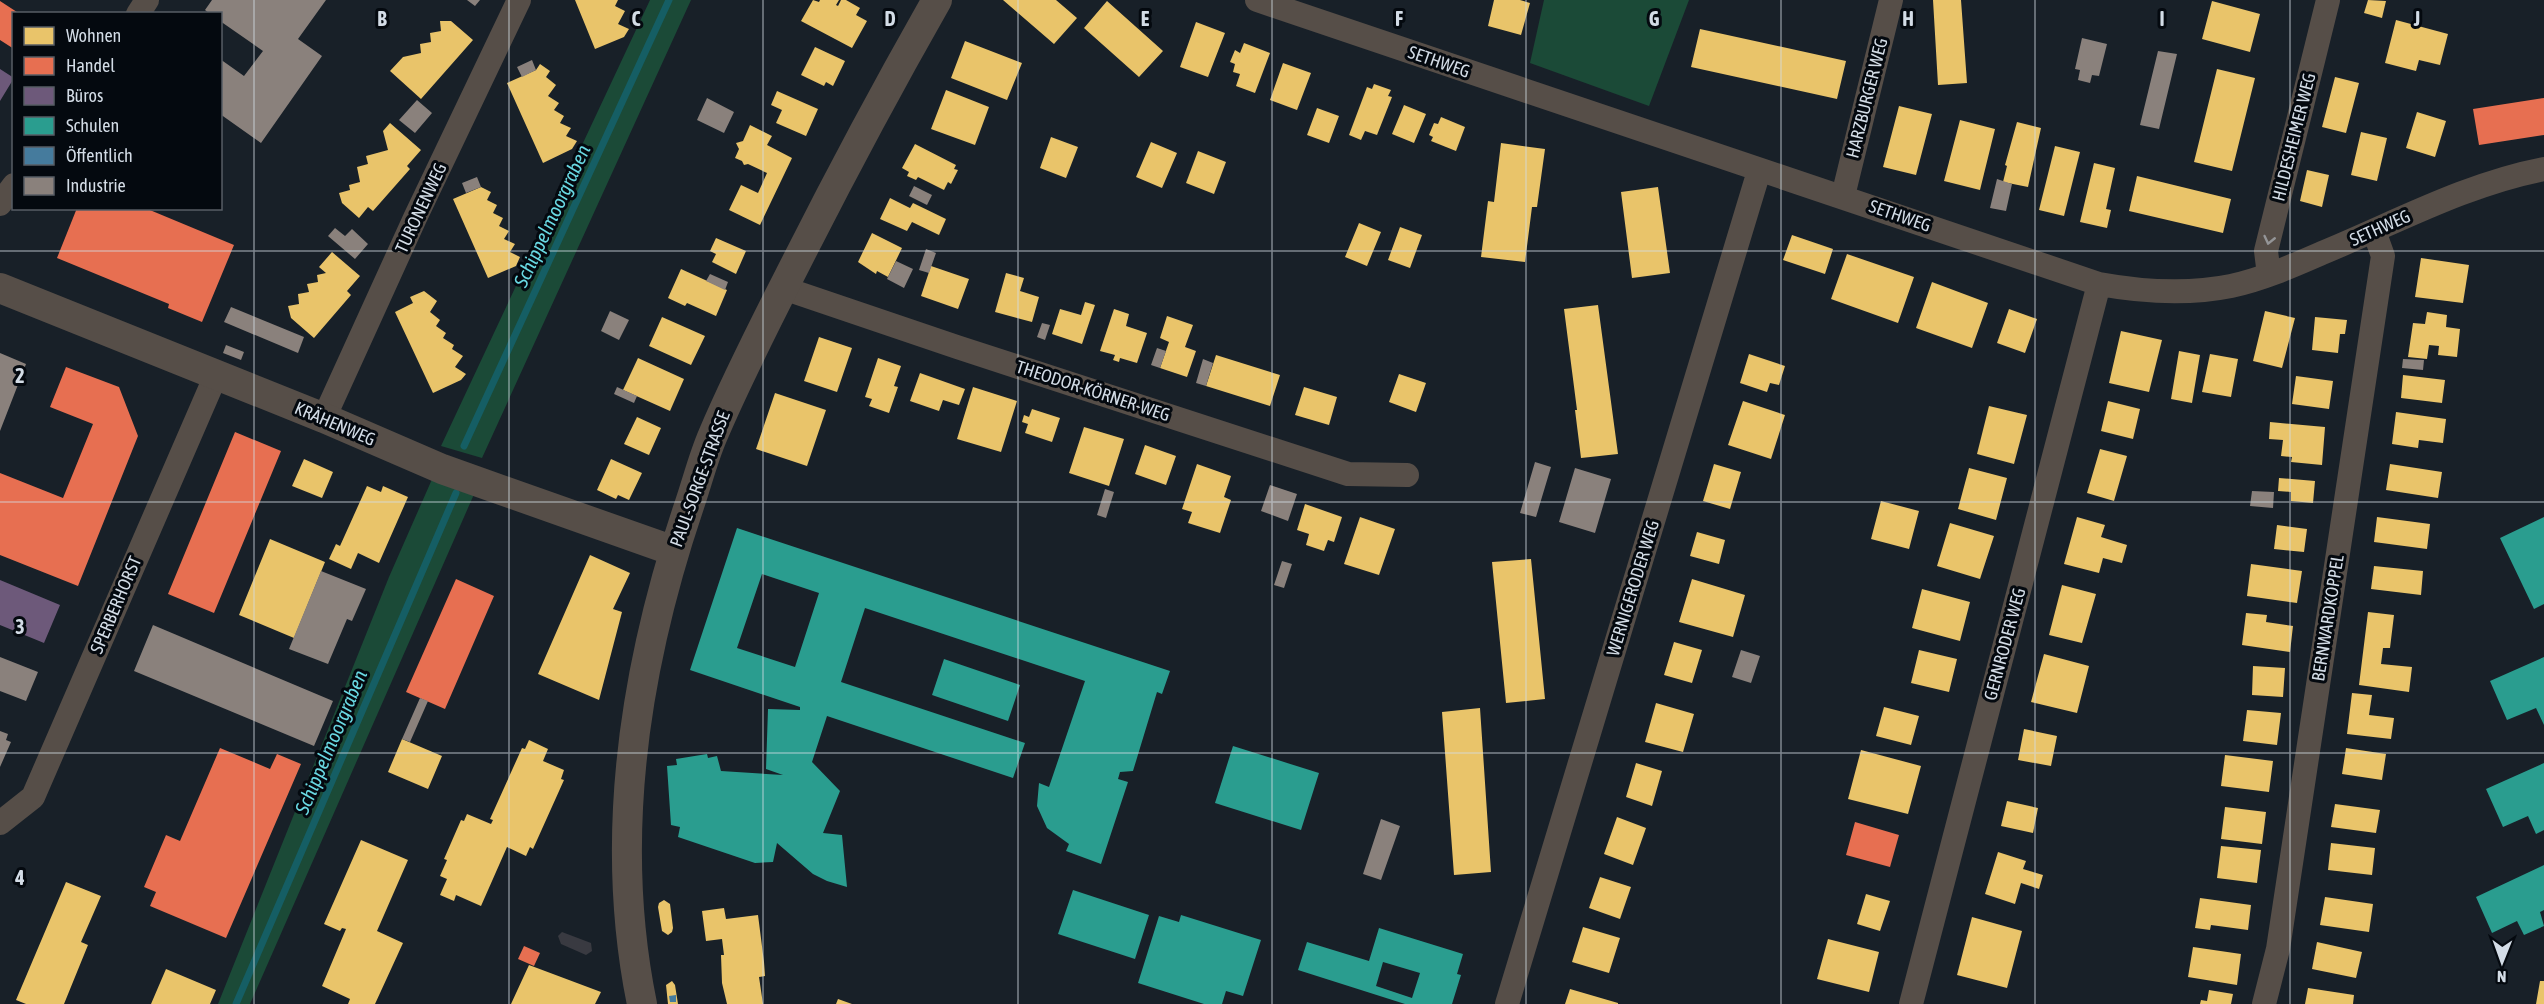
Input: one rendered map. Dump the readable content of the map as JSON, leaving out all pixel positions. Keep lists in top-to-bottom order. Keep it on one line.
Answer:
{"streets":{"street":["SETHWEG","HARZBURGER WEG","HILDESHEIMER WEG","TURONENWEG","THEODOR-KÖRNER-WEG","KRÄHENWEG","PAUL-SORGE-STRASSE","WERNIGERODER WEG","SPERBERHORST","BERNWARDKOPPEL","GERNRODER WEG"]},"crossings":[["SETHWEG","HARZBURGER WEG"],["SETHWEG","HILDESHEIMER WEG"],["SETHWEG","WERNIGERODER WEG"],["SETHWEG","BERNWARDKOPPEL"],["SETHWEG","GERNRODER WEG"],["TURONENWEG","KRÄHENWEG"],["THEODOR-KÖRNER-WEG","PAUL-SORGE-STRASSE"],["KRÄHENWEG","PAUL-SORGE-STRASSE"],["KRÄHENWEG","SPERBERHORST"]],"one_way":["HILDESHEIMER WEG"],"water":["Schippelmoorgraben"],"legend":["Wohnen","Handel","Büros","Schulen","Öffentlich","Industrie"],"north":"bottom","grid":{"columns":["B","C","D","E","F","G","H","I","J"],"rows":["2","3","4"]}}
